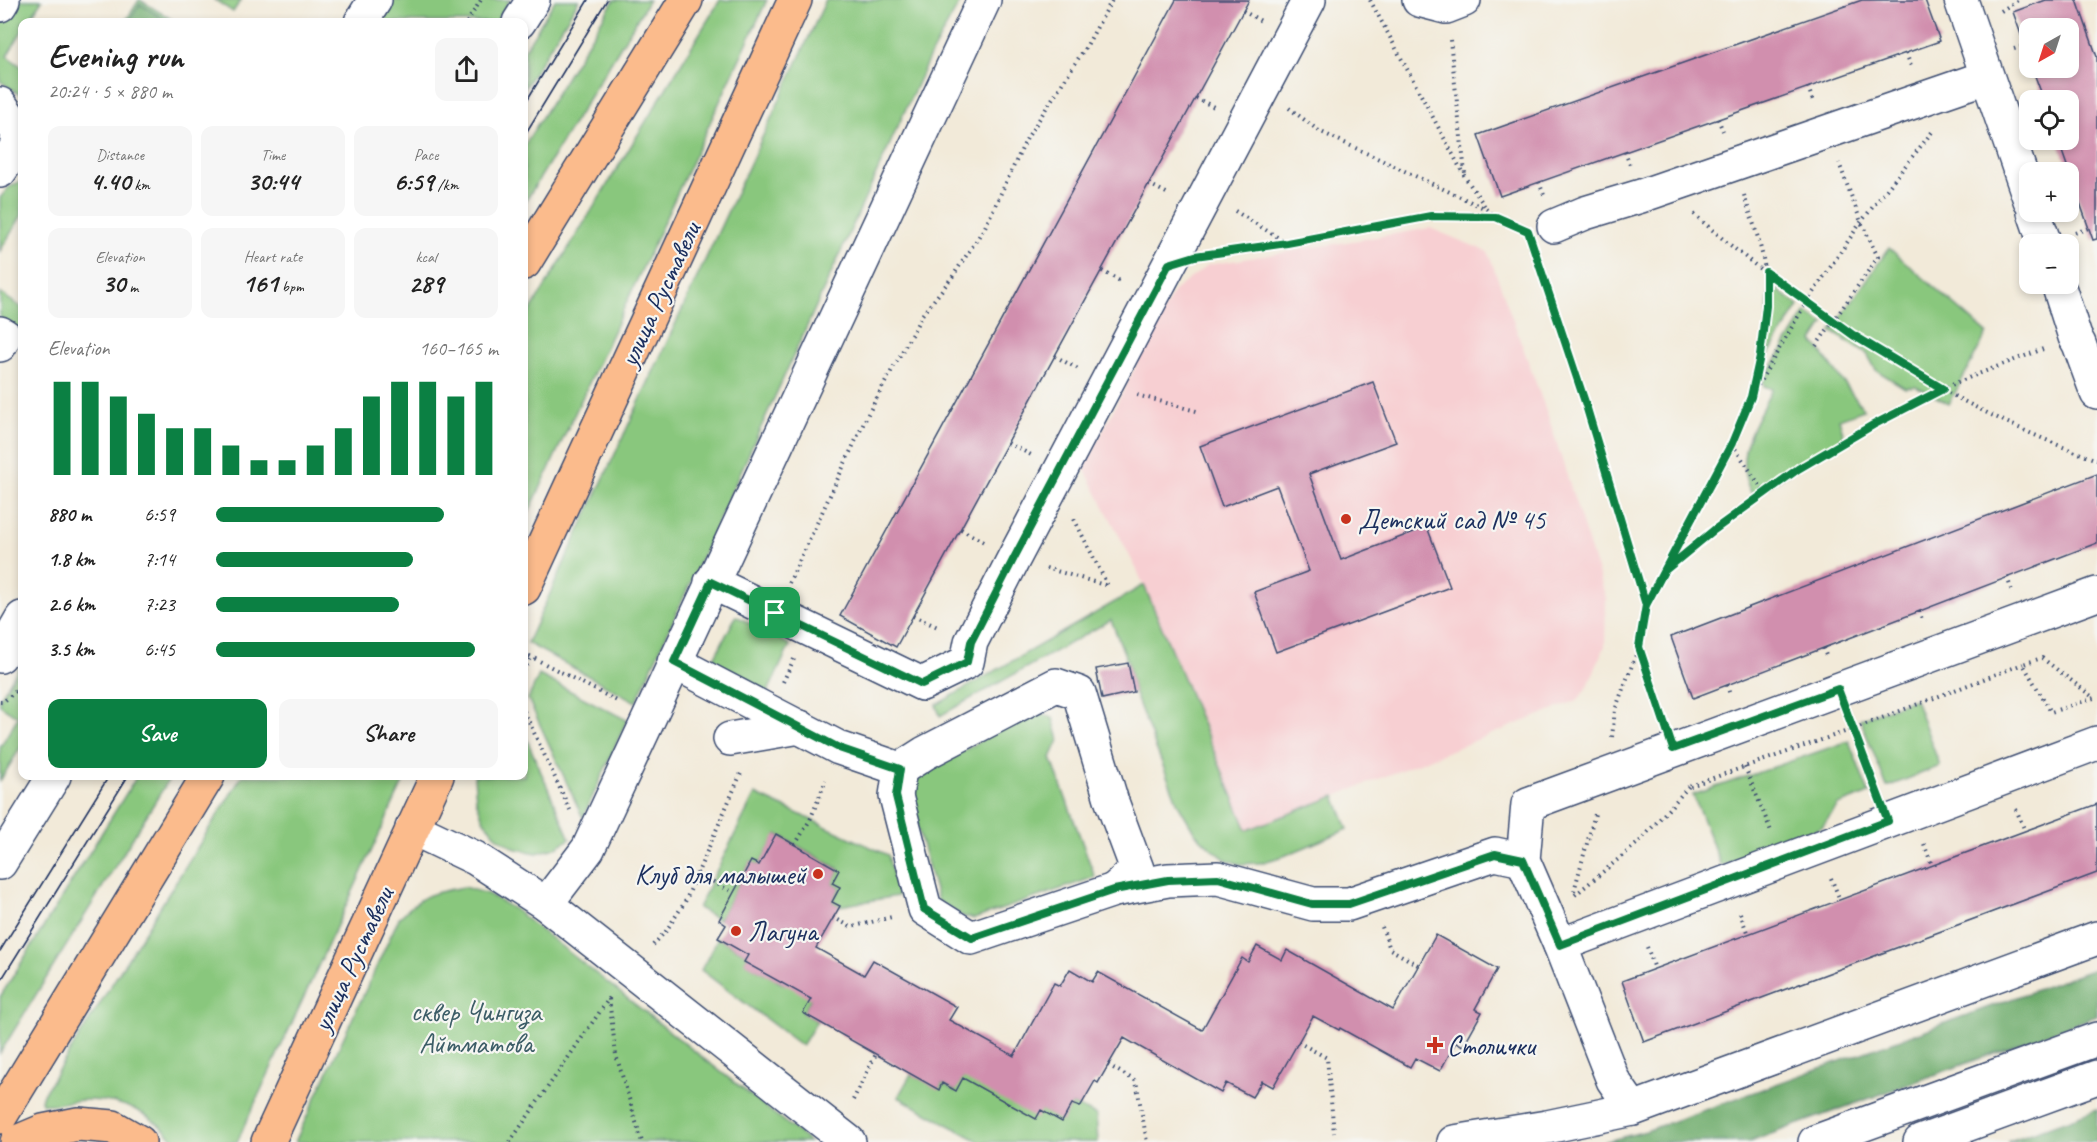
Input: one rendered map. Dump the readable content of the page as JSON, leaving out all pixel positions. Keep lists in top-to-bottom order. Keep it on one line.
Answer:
{"streets":{"main road":["улица Руставели"]},"parks":["сквер Чингиза Айтматова"],"places":{"other":["Детский сад № 45","Клуб для малышей","Лагуна"],"health":["Столички"]},"north":"bottom left","page":{"map_buttons":["+","−"],"heading":["Evening run","20:24 · 5 × 880 m"],"stats":[["Distance","4.40 km"],["Time","30:44"],["Pace","6:59 /km"],["Elevation","30 m"],["Heart rate","161 bpm"],["kcal","289"]],"chart":["Elevation","160–165 m"],"list":[{"name":"880 m","note":"6:59"},{"name":"1.8 km","note":"7:14"},{"name":"2.6 km","note":"7:23"},{"name":"3.5 km","note":"6:45"}],"buttons":["Save","Share"]}}
